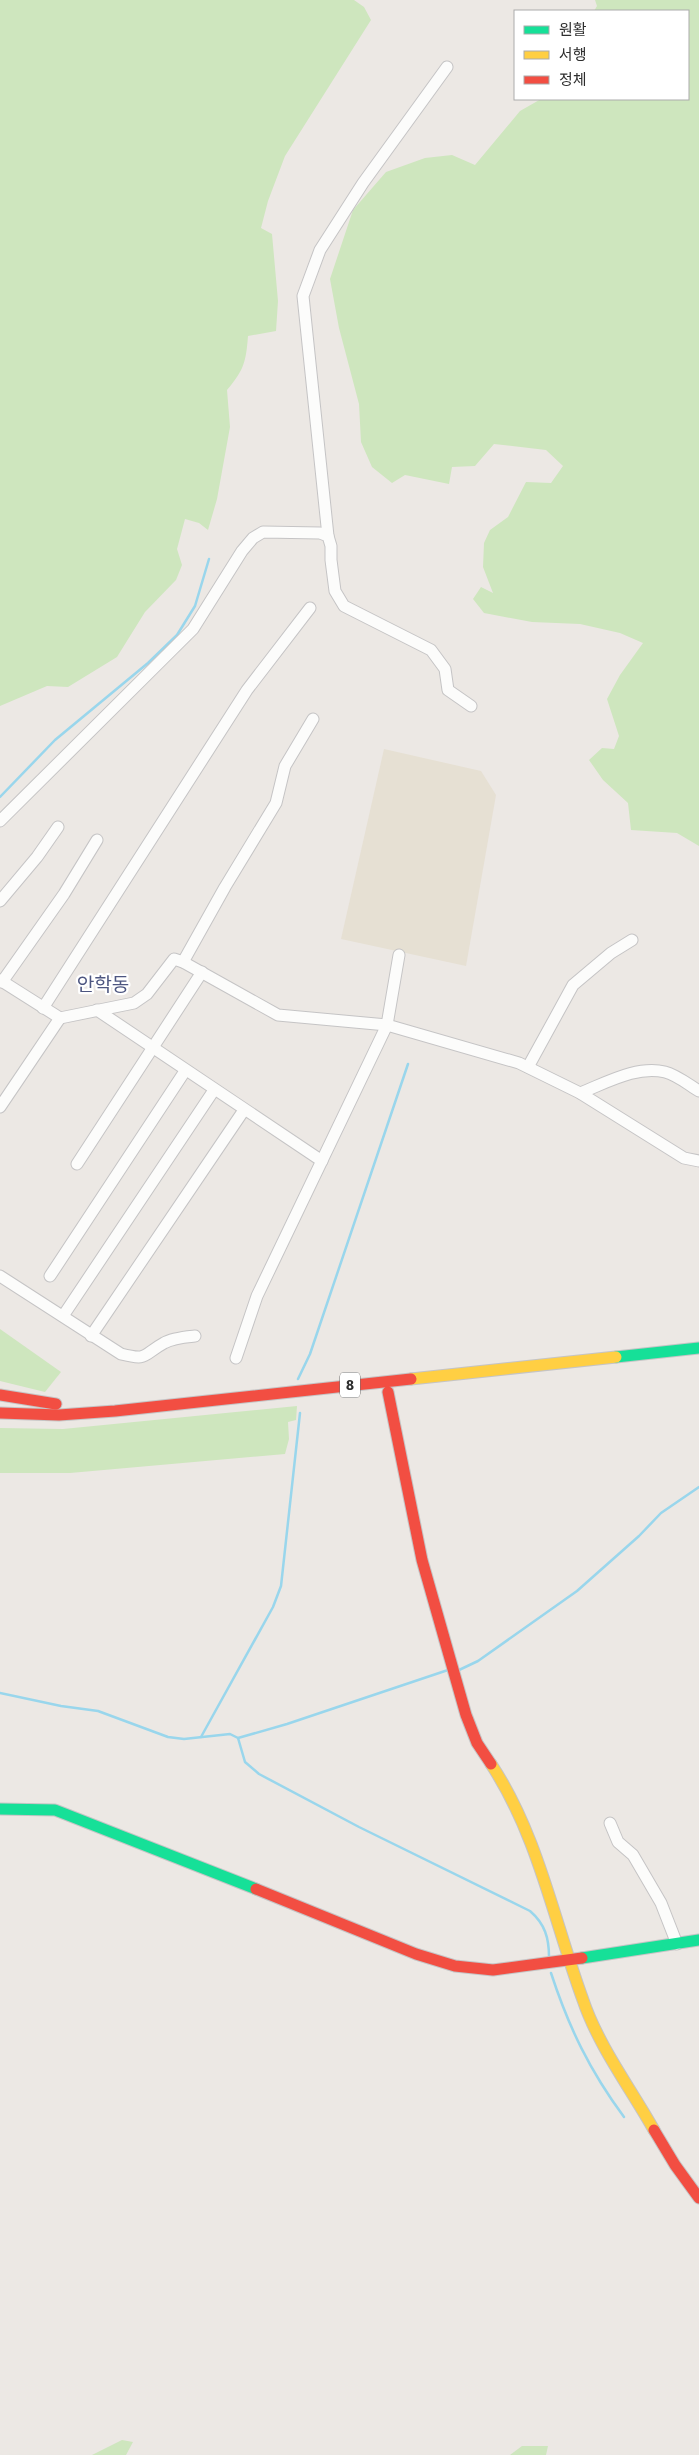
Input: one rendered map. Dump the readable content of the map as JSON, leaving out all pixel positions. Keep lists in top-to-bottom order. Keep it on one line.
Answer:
{"streets":{"main road":["8"]},"districts":["안학동"],"legend":["원활","서행","정체"]}
